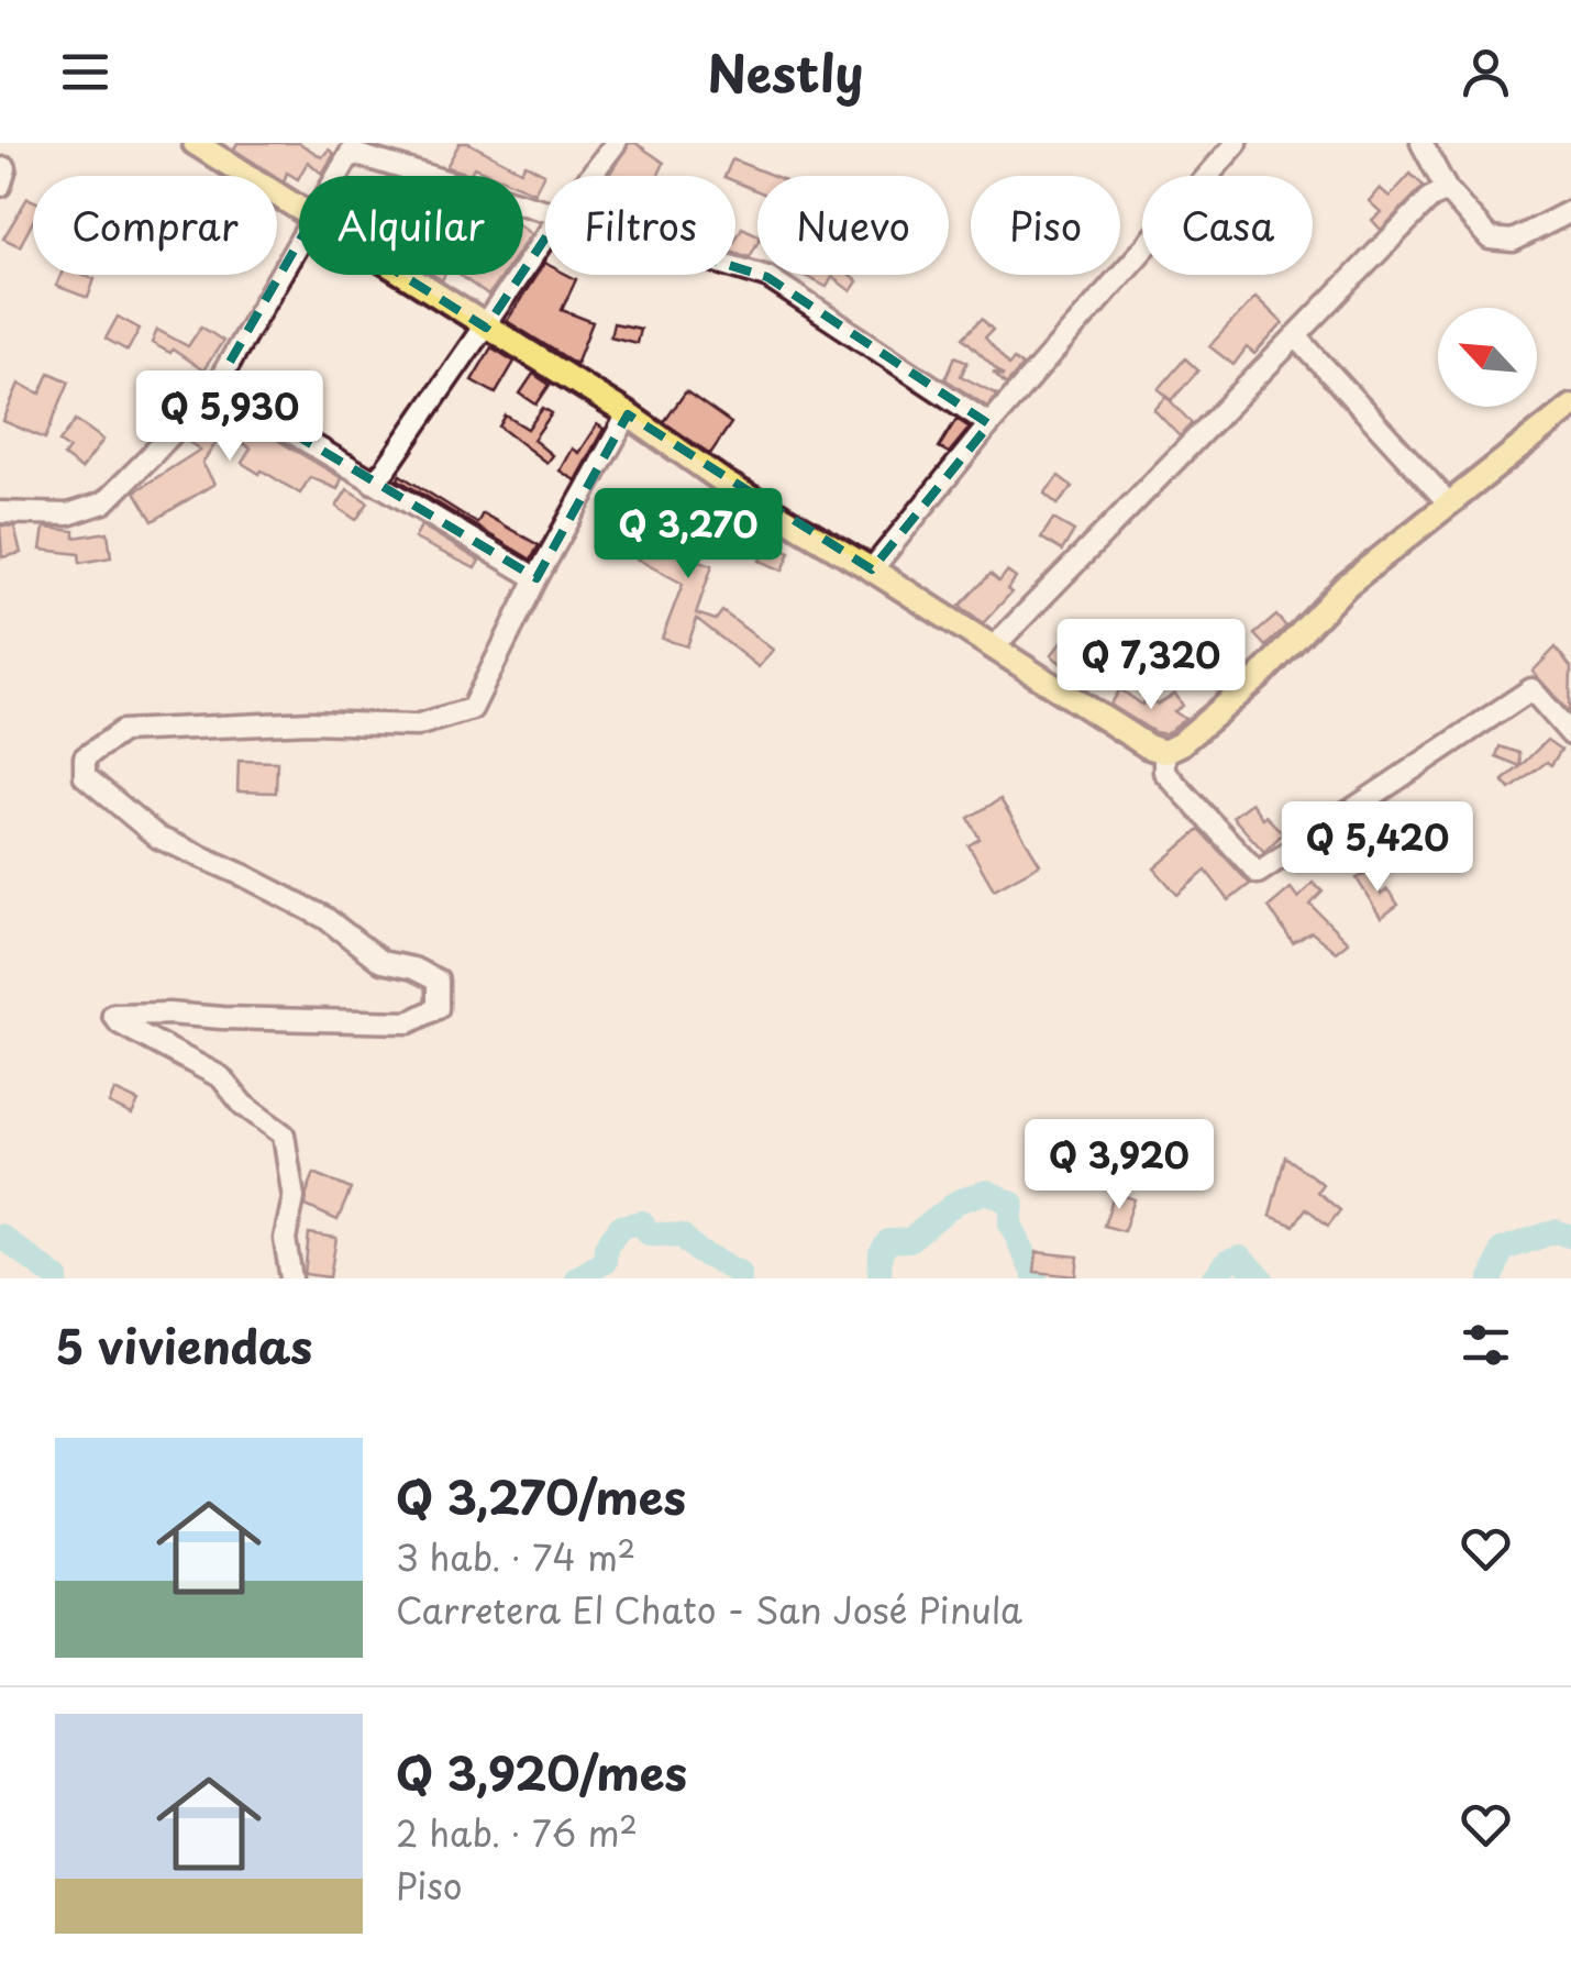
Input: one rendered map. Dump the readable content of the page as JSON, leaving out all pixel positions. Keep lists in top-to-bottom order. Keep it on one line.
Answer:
{"north":"top left","page":{"header":"Nestly","chip":["Comprar","Alquilar","Filtros","Nuevo","Piso","Casa"],"price":["Q 5,930","Q 3,270","Q 7,320","Q 5,420","Q 3,920"],"heading":"5 viviendas","list":[{"name":"Q 3,270/mes","note":"3 hab. · 74 m² · Carretera El Chato - San José Pinula"},{"name":"Q 3,920/mes","note":"2 hab. · 76 m² · Piso"}]}}
